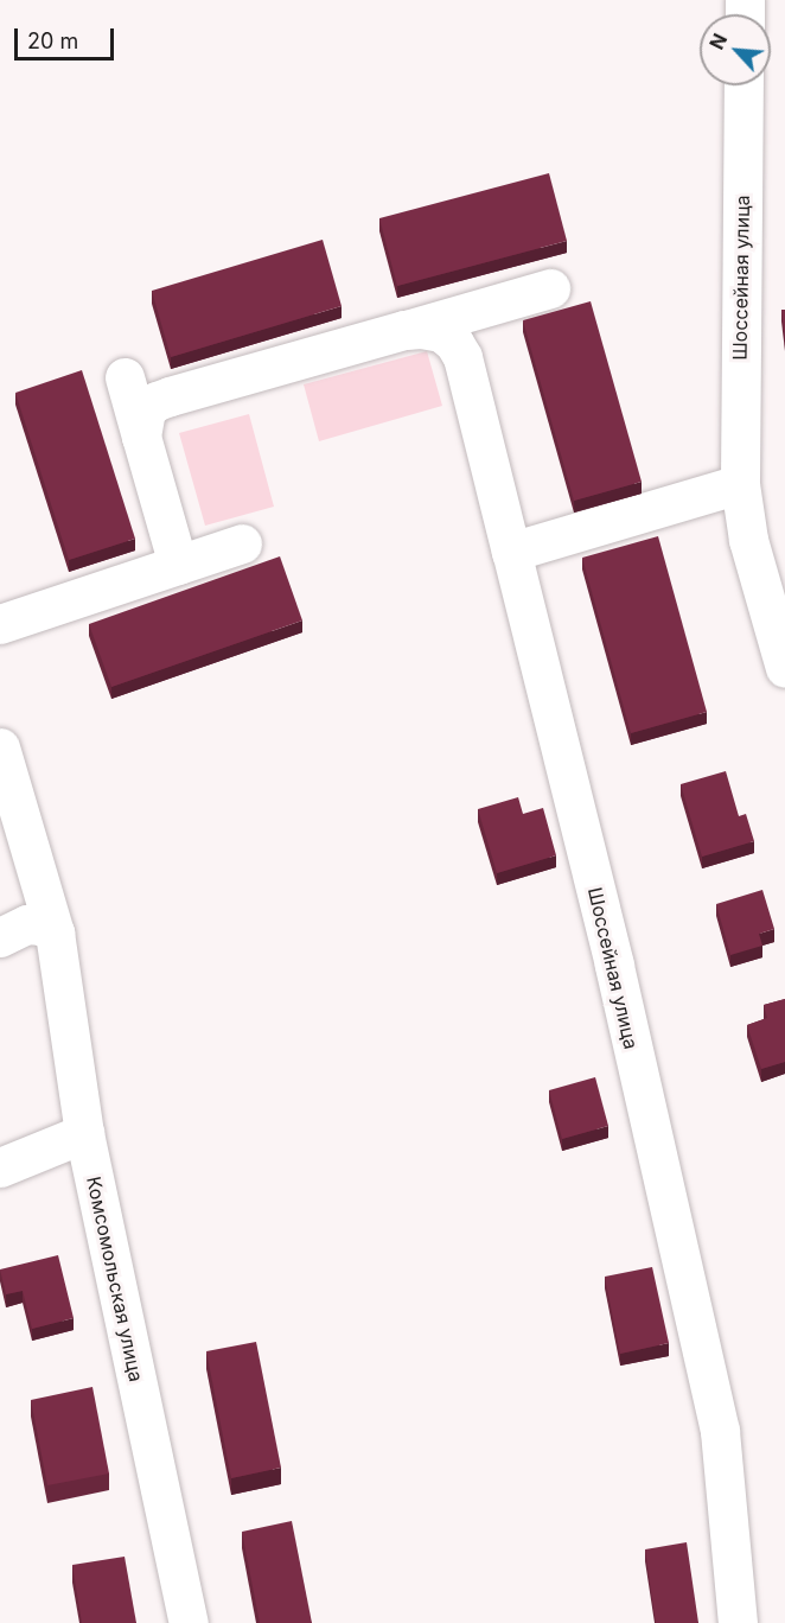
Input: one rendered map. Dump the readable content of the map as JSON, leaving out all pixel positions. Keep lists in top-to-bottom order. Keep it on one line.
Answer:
{"streets":{"street":["Шоссейная улица","Комсомольская улица"]},"scale_bar":"20 m","north":"top left"}
